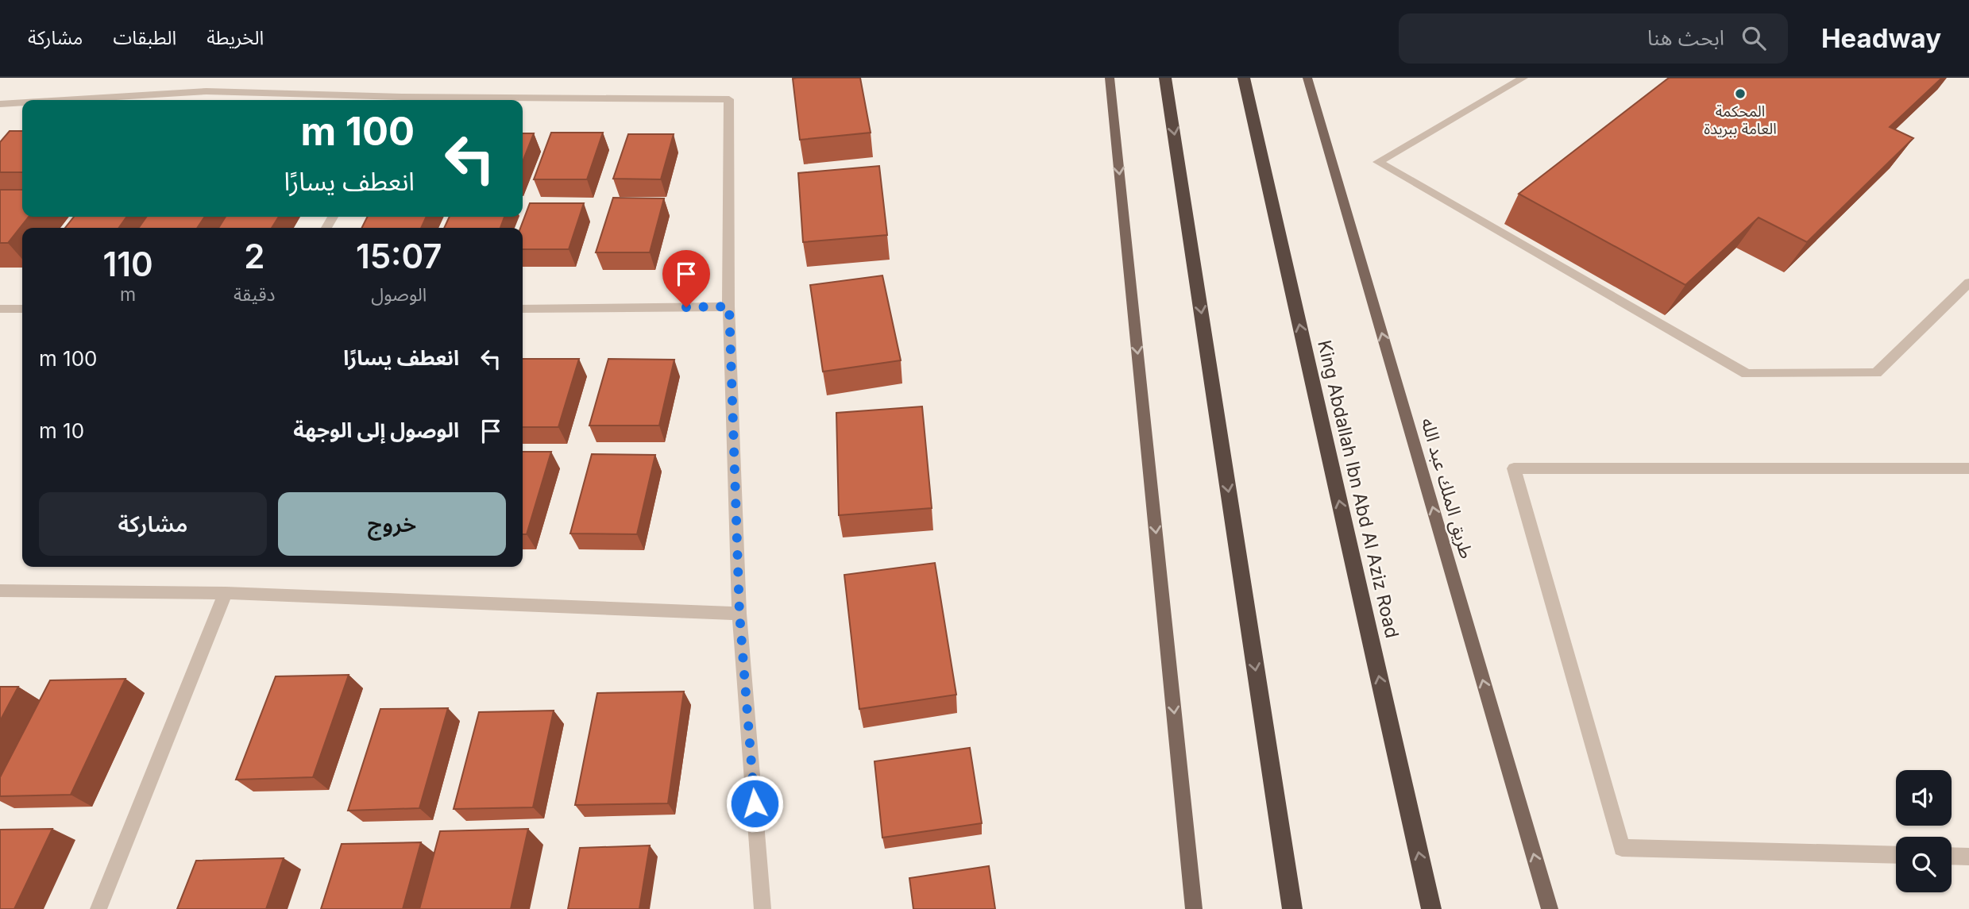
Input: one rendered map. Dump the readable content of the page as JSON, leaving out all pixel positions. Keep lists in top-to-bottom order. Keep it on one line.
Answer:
{"streets":{"highway":["King Abdallah Ibn Abd Al Aziz Road"],"main road":["طريق الملك عبد الله"]},"one_way":["طريق الملك عبد الله"],"places":["المحكمة العامة ببريدة"],"page":{"header":"Headway","search":"ابحث هنا","nav":["الخريطة","الطبقات","مشاركة"],"turn":["100 m","انعطف يسارًا"],"eta":["15:07","الوصول","2","دقيقة","110","m"],"list":[{"name":"انعطف يسارًا","value":"100 m"},{"name":"الوصول إلى الوجهة","value":"10 m"}],"buttons":["خروج","مشاركة"]}}
